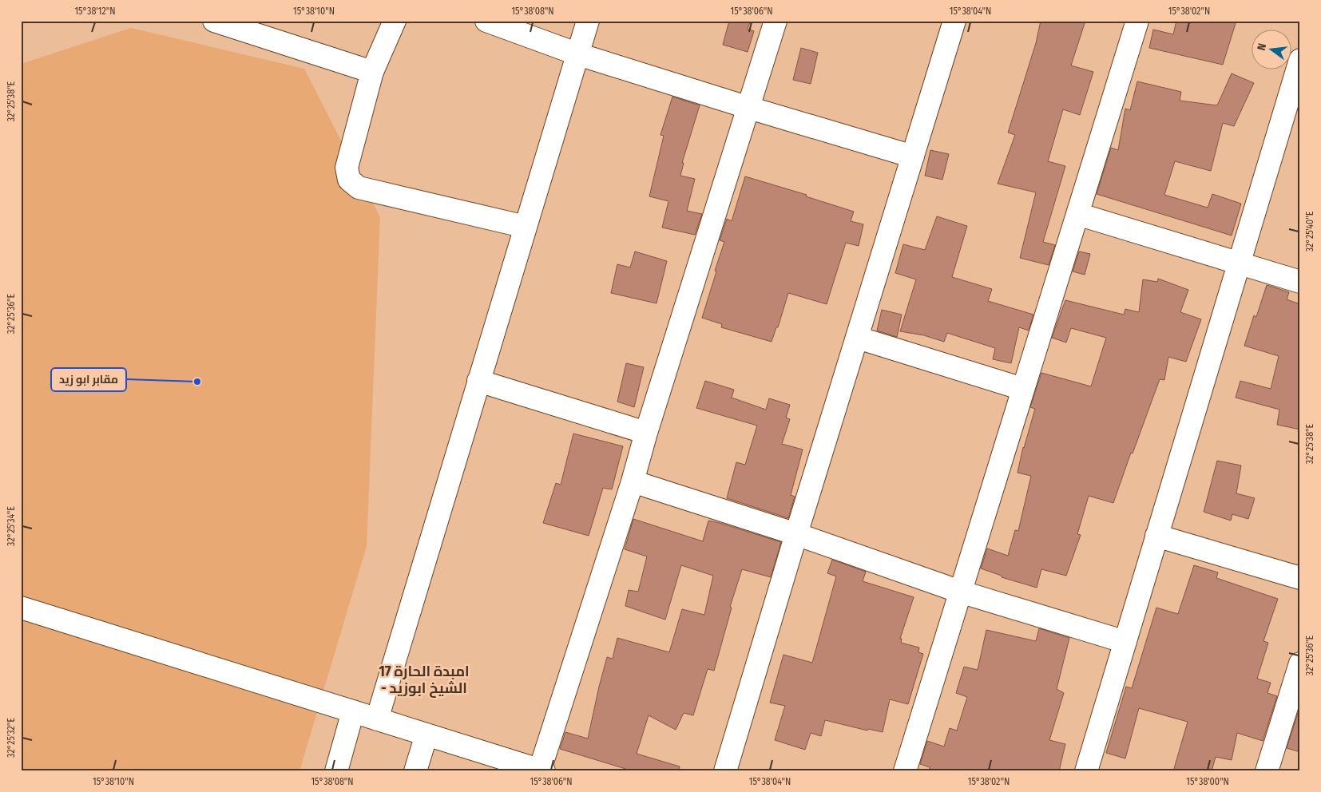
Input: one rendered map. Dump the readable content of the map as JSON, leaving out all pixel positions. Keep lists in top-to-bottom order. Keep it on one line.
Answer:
{"districts":["امبدة الحارة 17 - الشيخ ابوزيد"],"places":["مقابر ابو زيد"],"north":"left","coordinates":["15°38'12\"N","15°38'10\"N","15°38'08\"N","15°38'06\"N","15°38'04\"N","15°38'02\"N","32°25'38\"E","32°25'40\"E","32°25'36\"E","32°25'34\"E","32°25'32\"E","15°38'00\"N"]}
